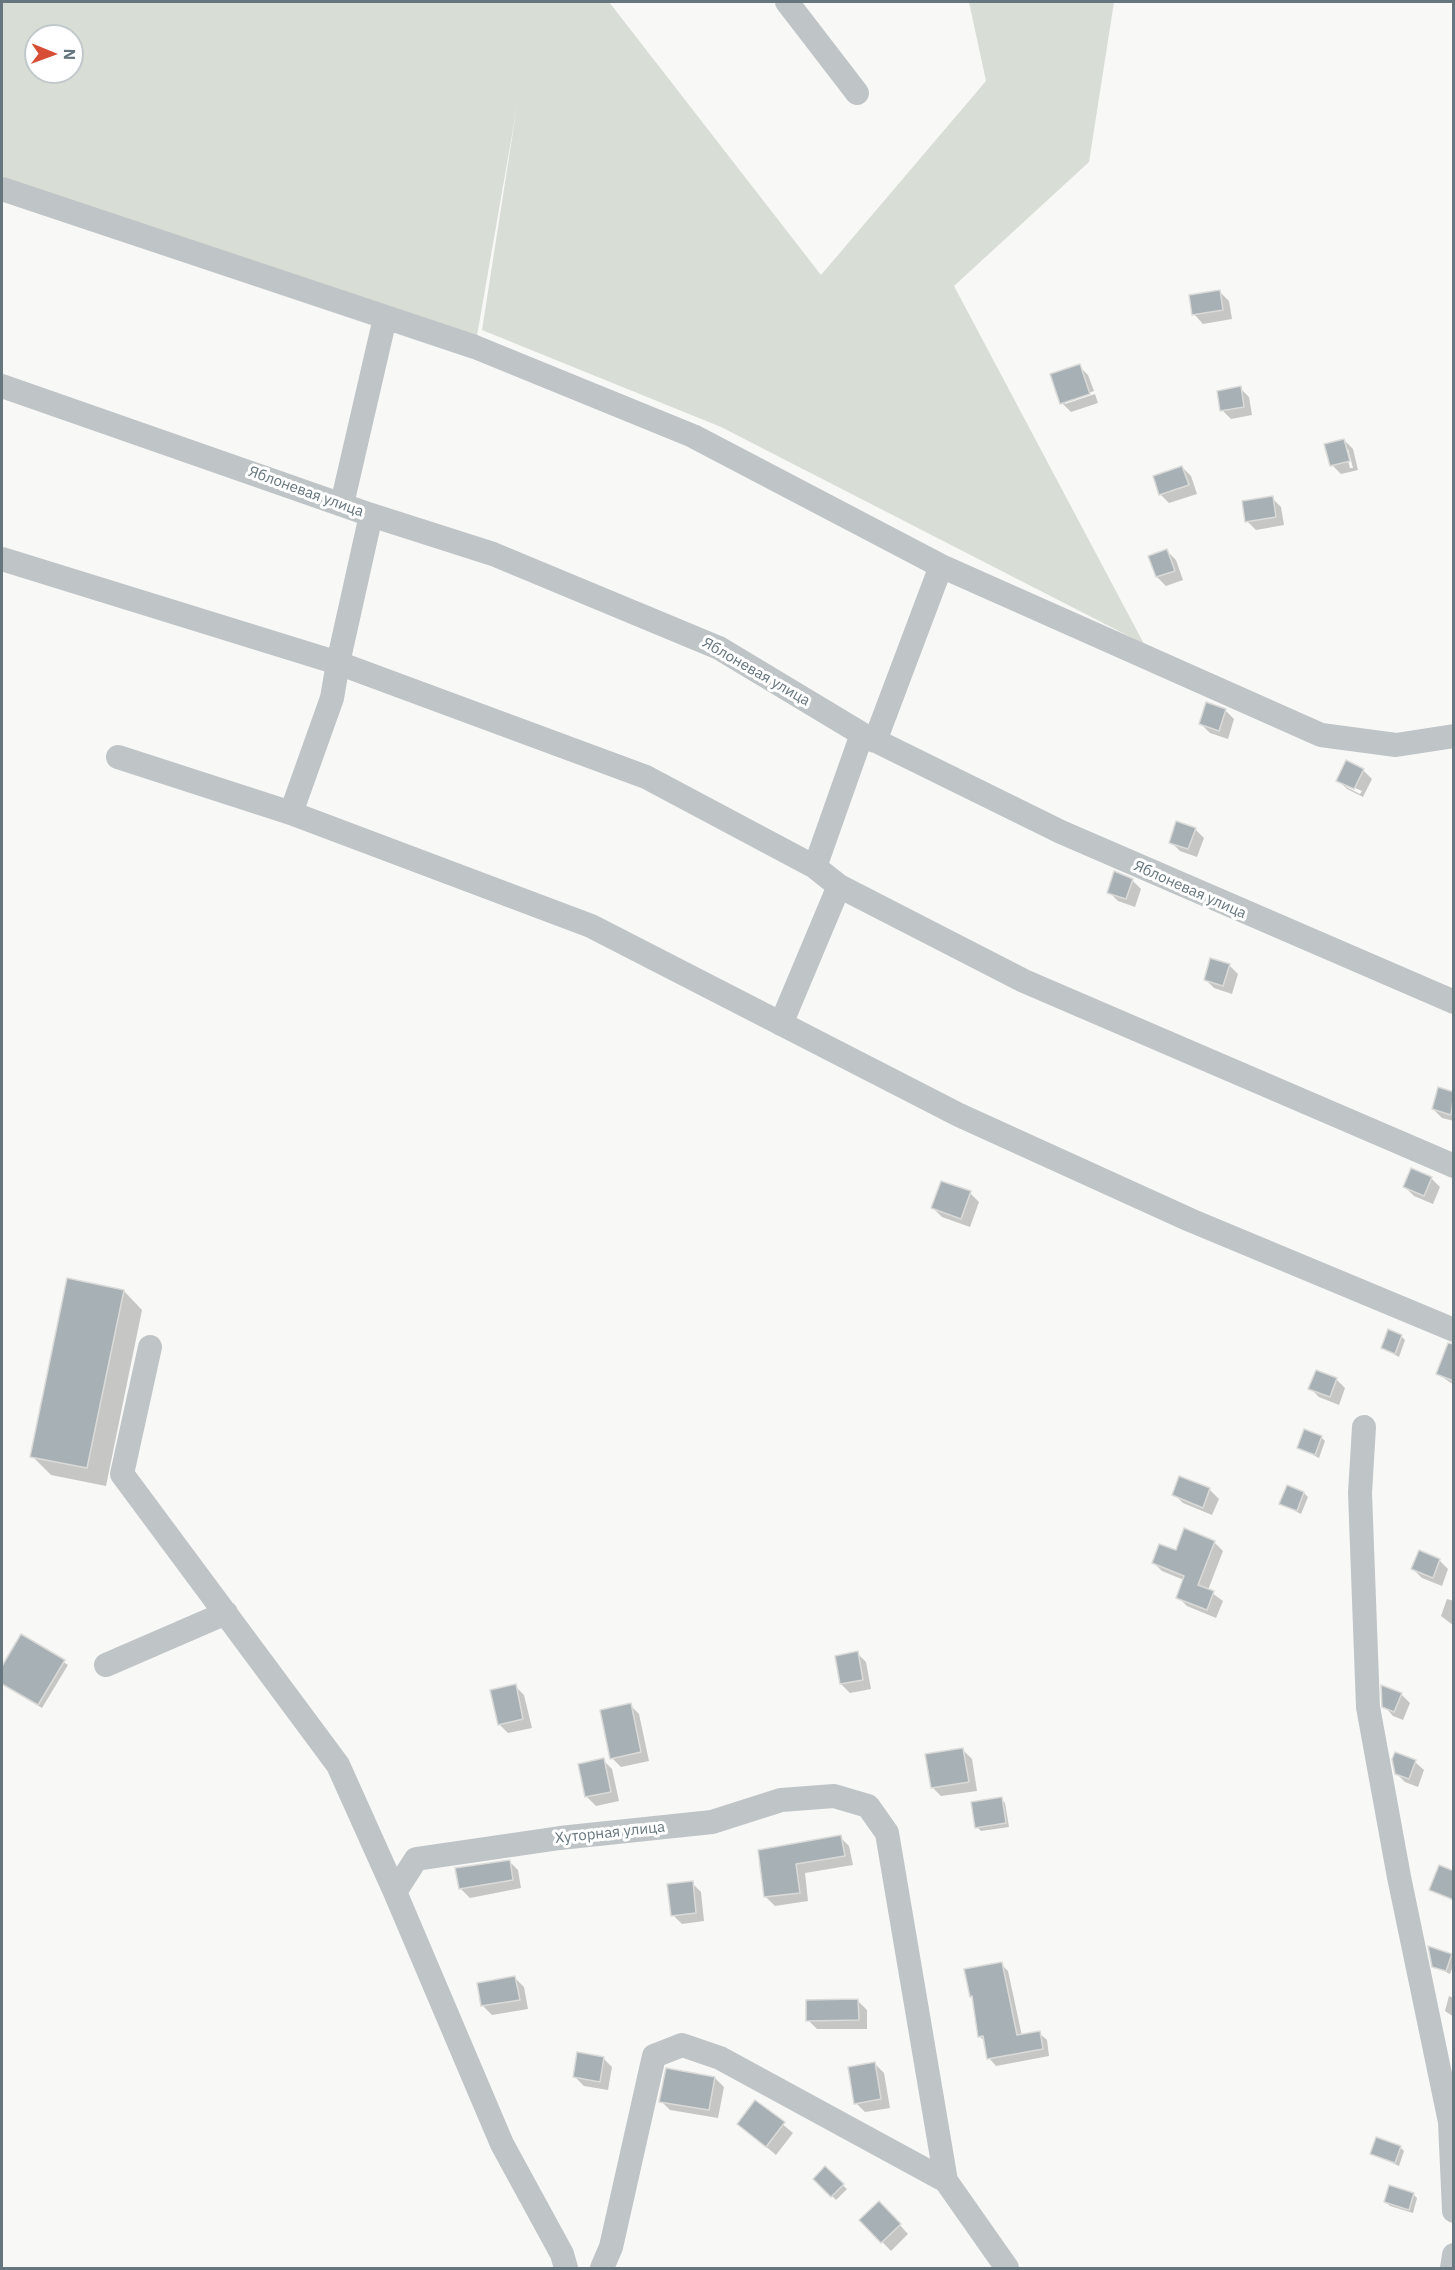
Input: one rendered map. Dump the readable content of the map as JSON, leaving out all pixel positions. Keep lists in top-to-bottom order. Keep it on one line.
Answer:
{"streets":{"street":["Яблоневая улица","Хуторная улица"]},"north":"right"}
